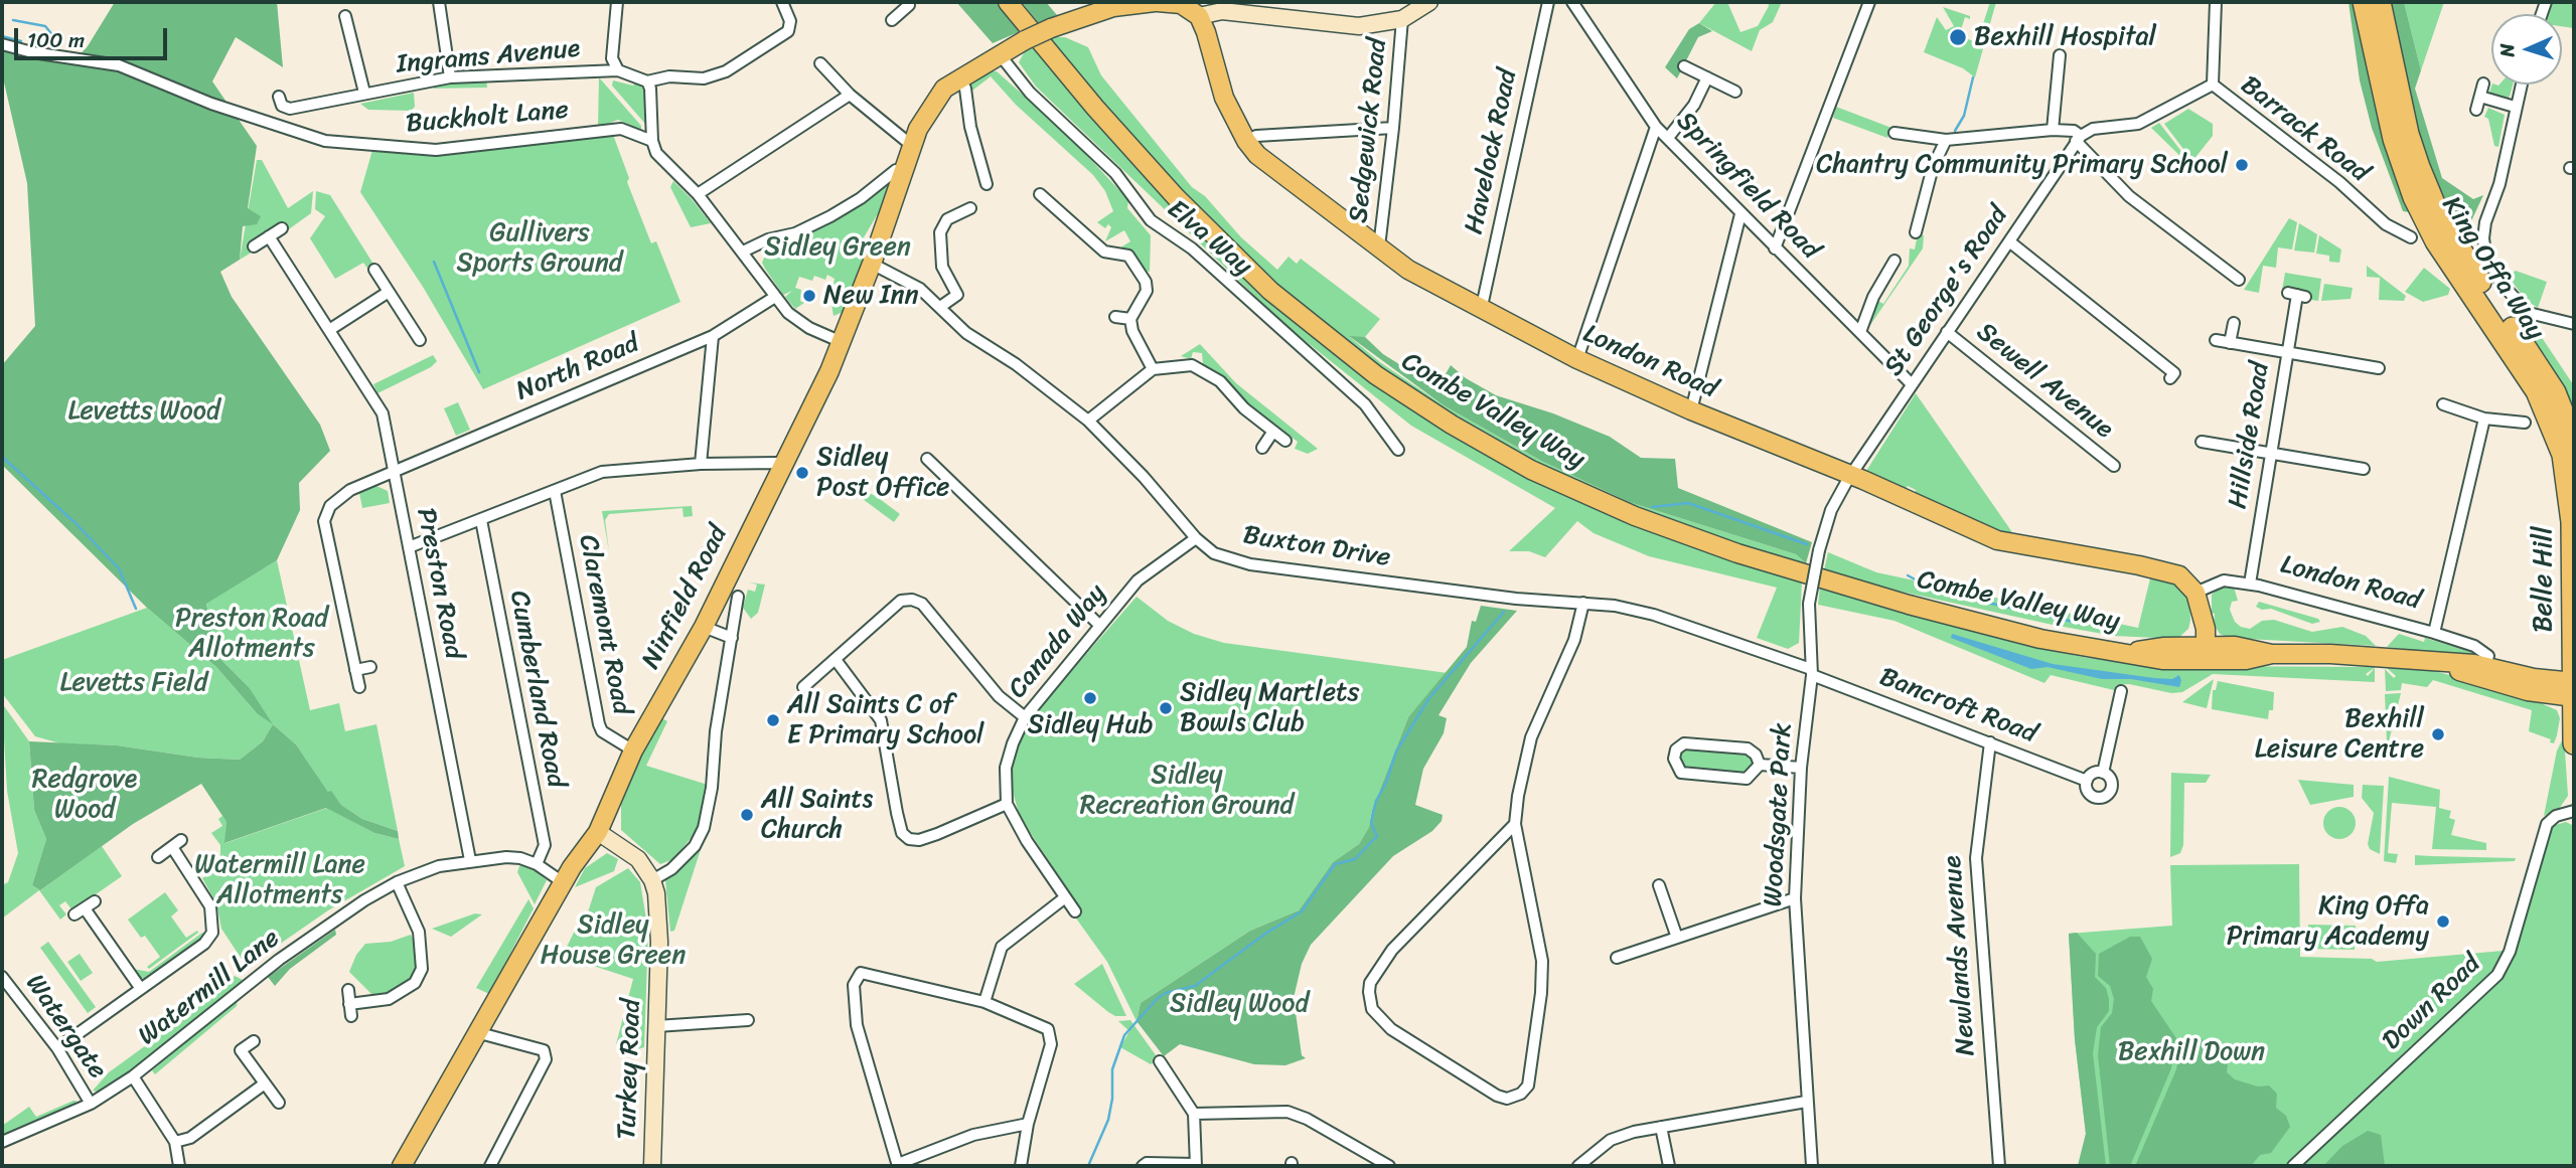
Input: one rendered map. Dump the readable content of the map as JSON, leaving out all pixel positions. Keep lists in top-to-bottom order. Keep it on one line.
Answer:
{"streets":{"highway":["King Offa Way","Belle Hill"],"main road":["London Road","Combe Valley Way","Ninfield Road"],"street":["Ingrams Avenue","Buckholt Lane","Barrack Road","Sedgewick Road","Havelock Road","Springfield Road","Elva Way","St George's Road","North Road","Sewell Avenue","Hillside Road","Buxton Drive","Preston Road","Claremont Road","Canada Way","Cumberland Road","Bancroft Road","Woodsgate Park","Newlands Avenue","Watermill Lane","Down Road","Watergate","Turkey Road"]},"crossings":[["Sedgewick Road","London Road"],["Havelock Road","London Road"],["Springfield Road","St George's Road"],["Elva Way","Ninfield Road"],["King Offa Way","Belle Hill"],["St George's Road","London Road"],["St George's Road","Sewell Avenue"],["St George's Road","Woodsgate Park"],["London Road","Hillside Road"],["London Road","Woodsgate Park"],["North Road","Preston Road"],["Combe Valley Way","Belle Hill"],["Buxton Drive","Ninfield Road"],["Buxton Drive","Canada Way"],["Buxton Drive","Bancroft Road"],["Buxton Drive","Woodsgate Park"],["Preston Road","Watermill Lane"],["Ninfield Road","Claremont Road"],["Ninfield Road","Watermill Lane"],["Ninfield Road","Turkey Road"],["Cumberland Road","Watermill Lane"],["Bancroft Road","Woodsgate Park"],["Bancroft Road","Newlands Avenue"],["Watermill Lane","Watergate"]],"parks":["Gullivers Sports Ground","Sidley Green","Levetts Wood","Preston Road Allotments","Levetts Field","Sidley Recreation Ground","Redgrove Wood","Watermill Lane Allotments","Sidley House Green","Sidley Wood","Bexhill Down"],"places":["Bexhill Hospital","Chantry Community Primary School","New Inn","Sidley Post Office","Sidley Hub","Sidley Martlets Bowls Club","All Saints C of E Primary School","Bexhill Leisure Centre","All Saints Church","King Offa Primary Academy"],"scale_bar":"100 m","north":"left"}
